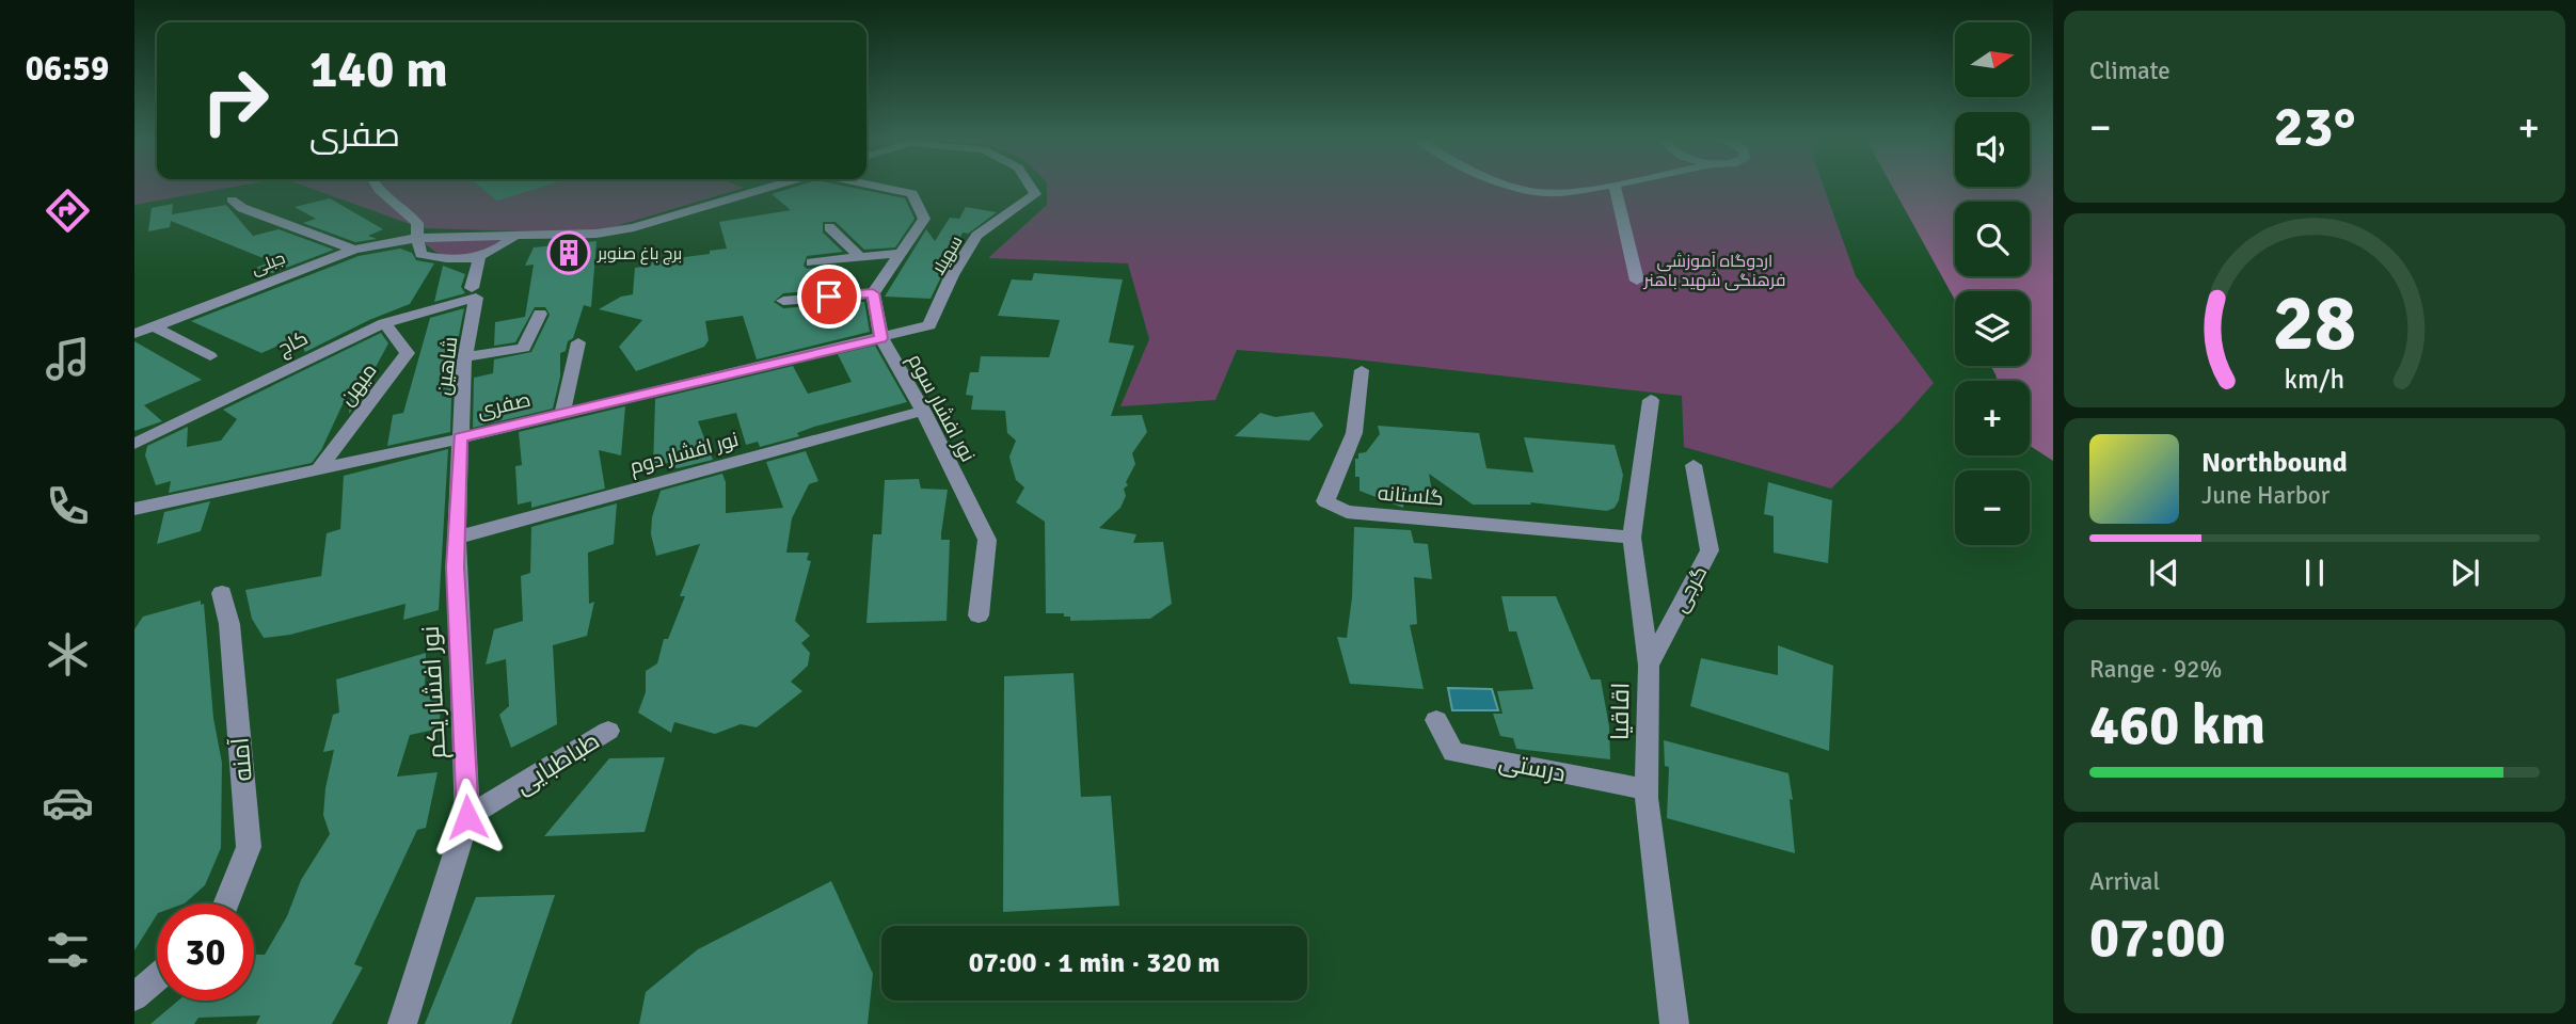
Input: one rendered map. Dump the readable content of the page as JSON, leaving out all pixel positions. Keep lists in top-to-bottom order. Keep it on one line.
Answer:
{"streets":{"street":["سهیلا","جبلی","کاج","شاهین","میهن","صفری","نور افشار سوم","نور افشار دوم","گلستانه","گرجی","نور افشار یکم","اقاقیا","آمنه","طباطبایی","درستی"]},"crossings":[["سهیلا","صفری"],["سهیلا","نور افشار سوم"],["کاج","شاهین"],["کاج","میهن"],["شاهین","صفری"],["شاهین","نور افشار یکم"],["میهن","صفری"],["صفری","نور افشار سوم"],["صفری","نور افشار یکم"],["نور افشار سوم","نور افشار دوم"],["نور افشار دوم","نور افشار یکم"],["گلستانه","اقاقیا"],["گرجی","اقاقیا"],["نور افشار یکم","طباطبایی"],["اقاقیا","درستی"]],"parks":["اردوگاه آموزشی فرهنگی شهید باهنر"],"places":{"building":["برج باغ صنوبر"]},"north":"right","page":{"tabs":"06:59","tile":["Climate",["Range · 92%","460 km"],["Arrival","07:00"]],"map_buttons":["+","−"],"turn":["140 m","صفری"],"heat":["−","23°","+"],"song":["Northbound","June Harbor"],"limit":"30","trip":"07:00 · 1 min · 320 m","gauge":["28","km/h"]}}
